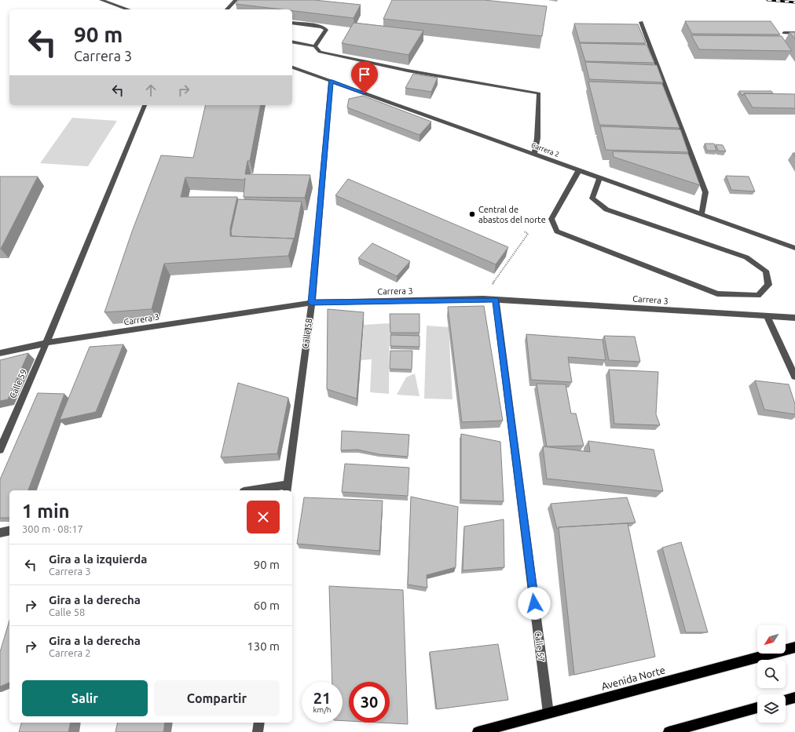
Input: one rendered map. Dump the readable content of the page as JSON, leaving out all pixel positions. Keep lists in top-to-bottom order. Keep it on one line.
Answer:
{"streets":{"main road":["Avenida Norte"],"street":["Carrera 2","Carrera 3","Calle 58","Calle 59","Calle 57"]},"crossings":[["Carrera 2","Calle 58"],["Carrera 3","Calle 58"],["Carrera 3","Calle 59"],["Carrera 3","Calle 57"],["Calle 57","Avenida Norte"]],"places":["Central de abastos del norte"],"north":"bottom left","page":{"turn":["90 m","Carrera 3"],"heading":["1 min","300 m · 08:17"],"list":[{"name":"Gira a la izquierda","note":"Carrera 3","value":"90 m"},{"name":"Gira a la derecha","note":"Calle 58","value":"60 m"},{"name":"Gira a la derecha","note":"Carrera 2","value":"130 m"}],"buttons":["Salir","Compartir"],"speed":"21 km/h","limit":"30"}}
